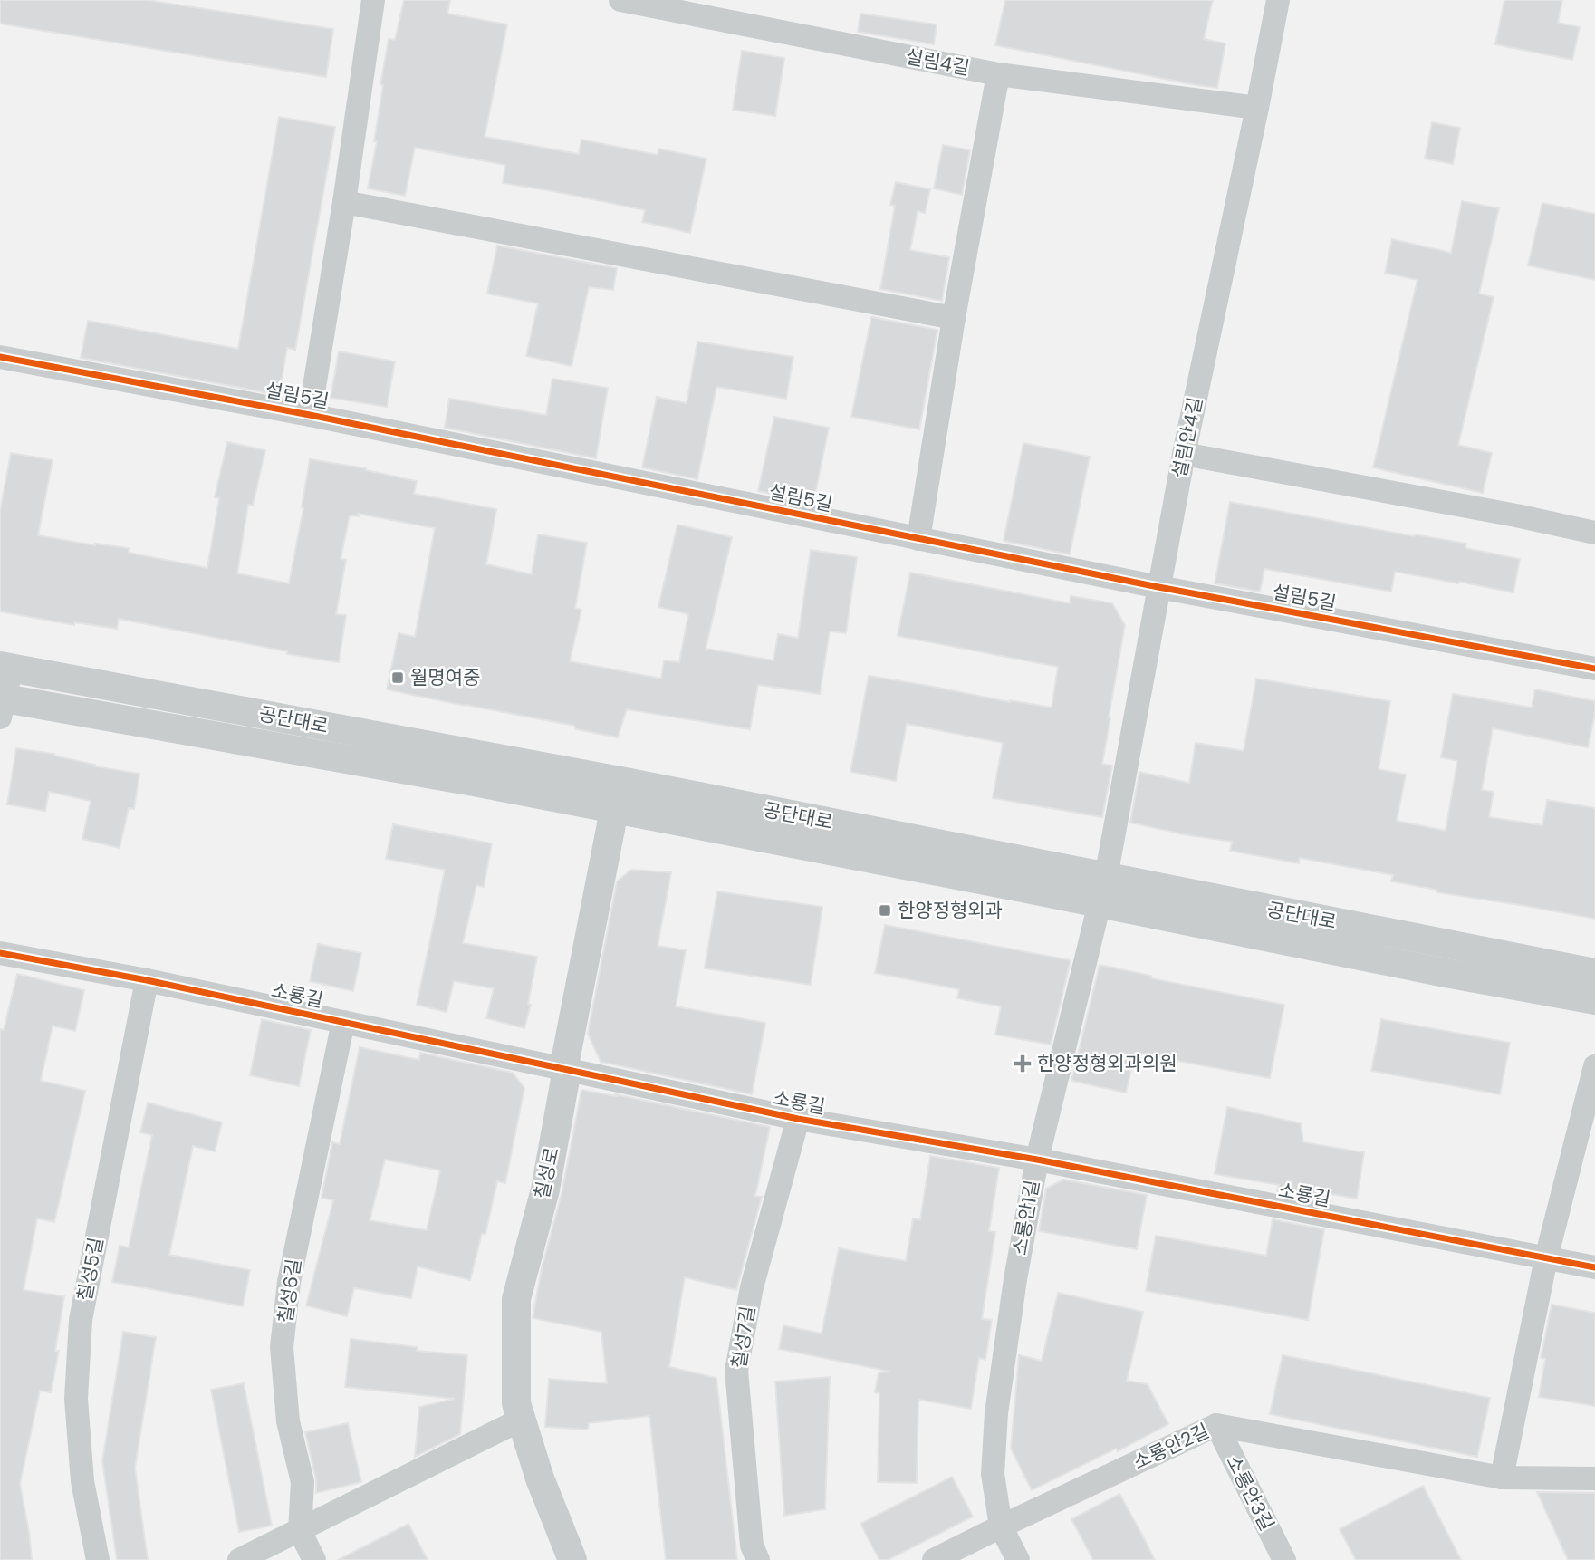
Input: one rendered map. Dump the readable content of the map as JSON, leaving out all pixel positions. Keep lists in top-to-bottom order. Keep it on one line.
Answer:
{"streets":{"street":["설림4길","설림5길","설림안4길","공단대로","소룡길","칠성로","소룡안1길","칠성5길","칠성6길","칠성7길","소룡안2길","소룡안3길"]},"crossings":[["설림4길","설림안4길"],["설림5길","설림안4길"],["설림안4길","공단대로"],["설림안4길","소룡안1길"],["공단대로","칠성로"],["공단대로","소룡안1길"],["소룡길","칠성로"],["소룡길","소룡안1길"],["소룡길","칠성5길"],["소룡길","칠성6길"],["소룡길","칠성7길"],["소룡안1길","소룡안2길"],["소룡안2길","소룡안3길"]],"places":{"transit":["월명여중","한양정형외과"],"health":["한양정형외과의원"]}}
